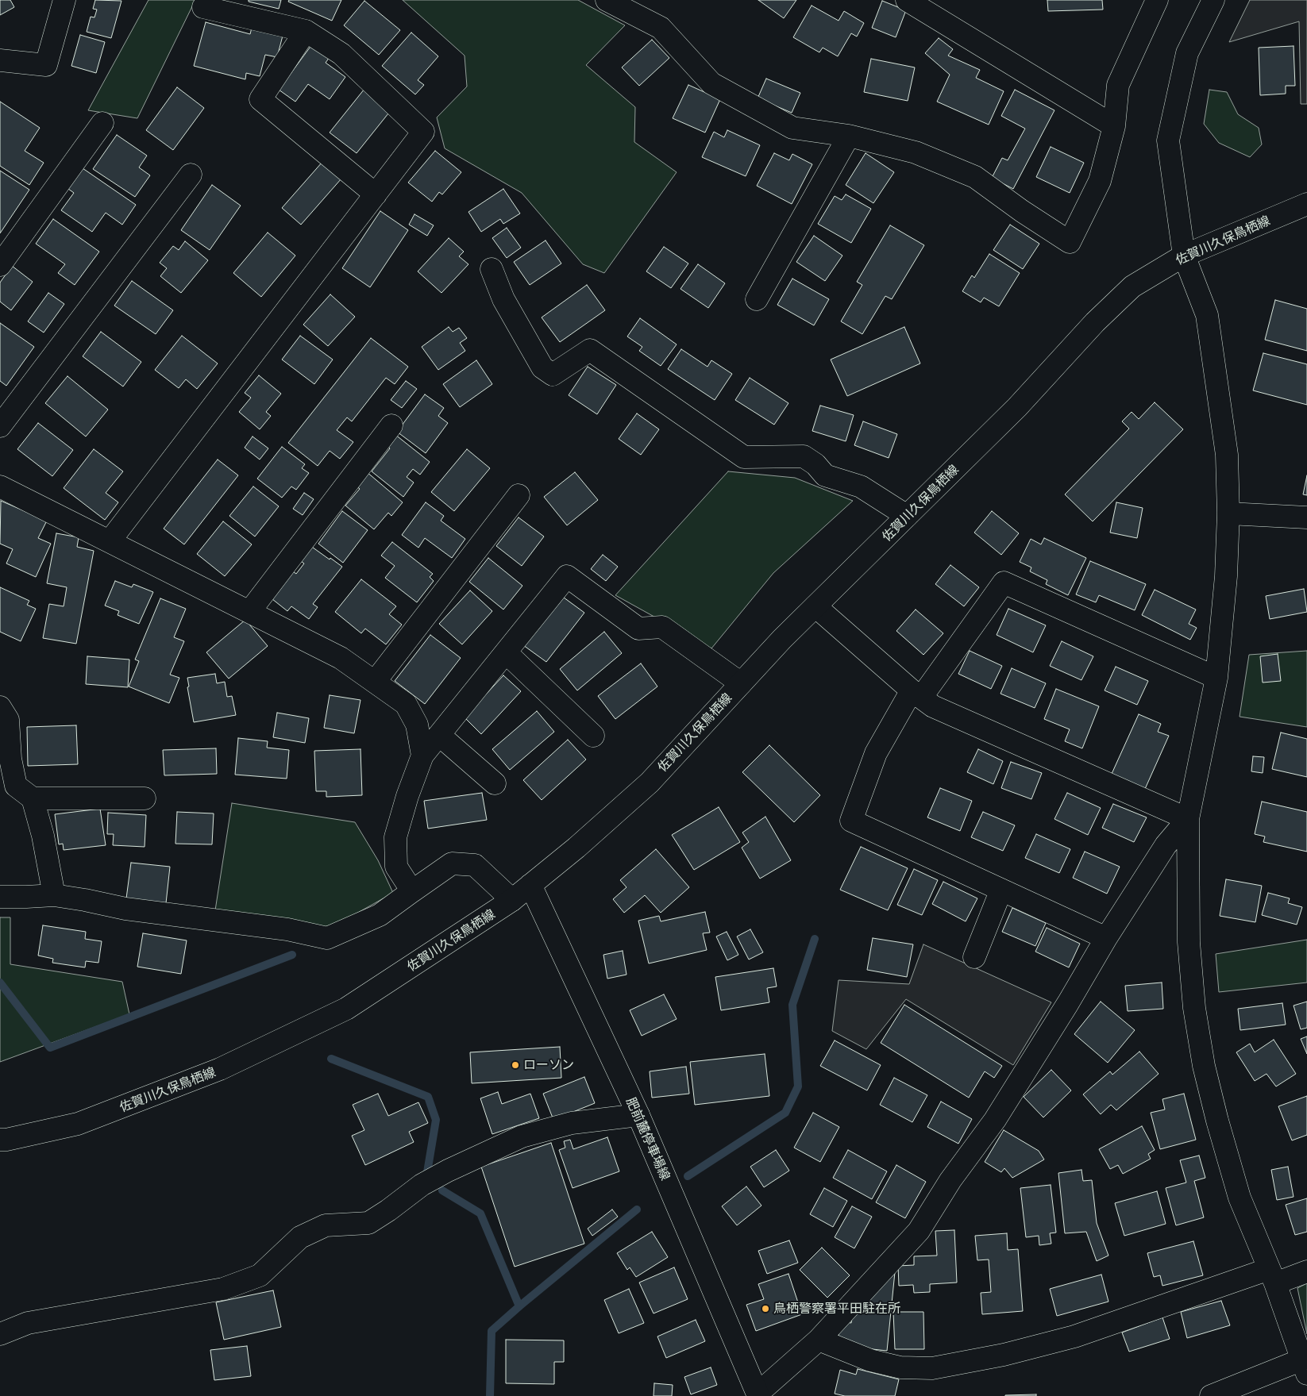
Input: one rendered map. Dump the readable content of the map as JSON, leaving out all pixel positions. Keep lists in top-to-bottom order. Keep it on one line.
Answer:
{"streets":{"street":["佐賀川久保鳥栖線","肥前麓停車場線"]},"crossings":[["佐賀川久保鳥栖線","肥前麓停車場線"]],"places":["ローソン","鳥栖警察署平田駐在所"]}
